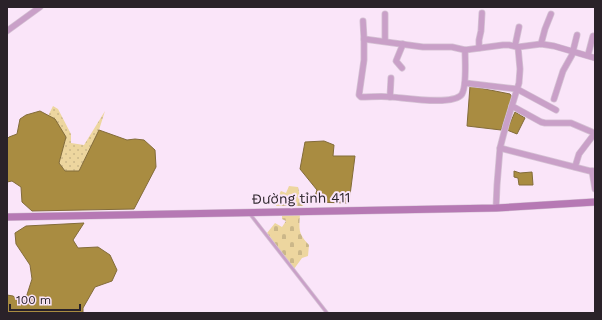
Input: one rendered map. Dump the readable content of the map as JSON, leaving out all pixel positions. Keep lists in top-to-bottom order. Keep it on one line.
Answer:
{"streets":{"main road":["Đường tỉnh 411"]},"scale_bar":"100 m"}
